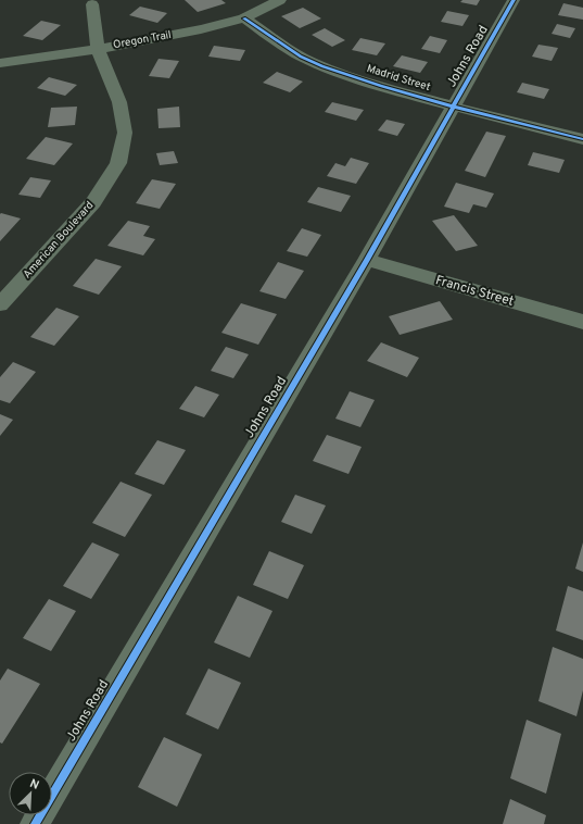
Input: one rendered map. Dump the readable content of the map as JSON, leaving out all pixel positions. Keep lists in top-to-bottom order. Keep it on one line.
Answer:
{"streets":{"street":["Oregon Trail","Johns Road","Madrid Street","American Boulevard","Francis Street"]},"crossings":[["Oregon Trail","Madrid Street"],["Oregon Trail","American Boulevard"],["Johns Road","Madrid Street"],["Johns Road","Francis Street"]],"north":"top right"}
